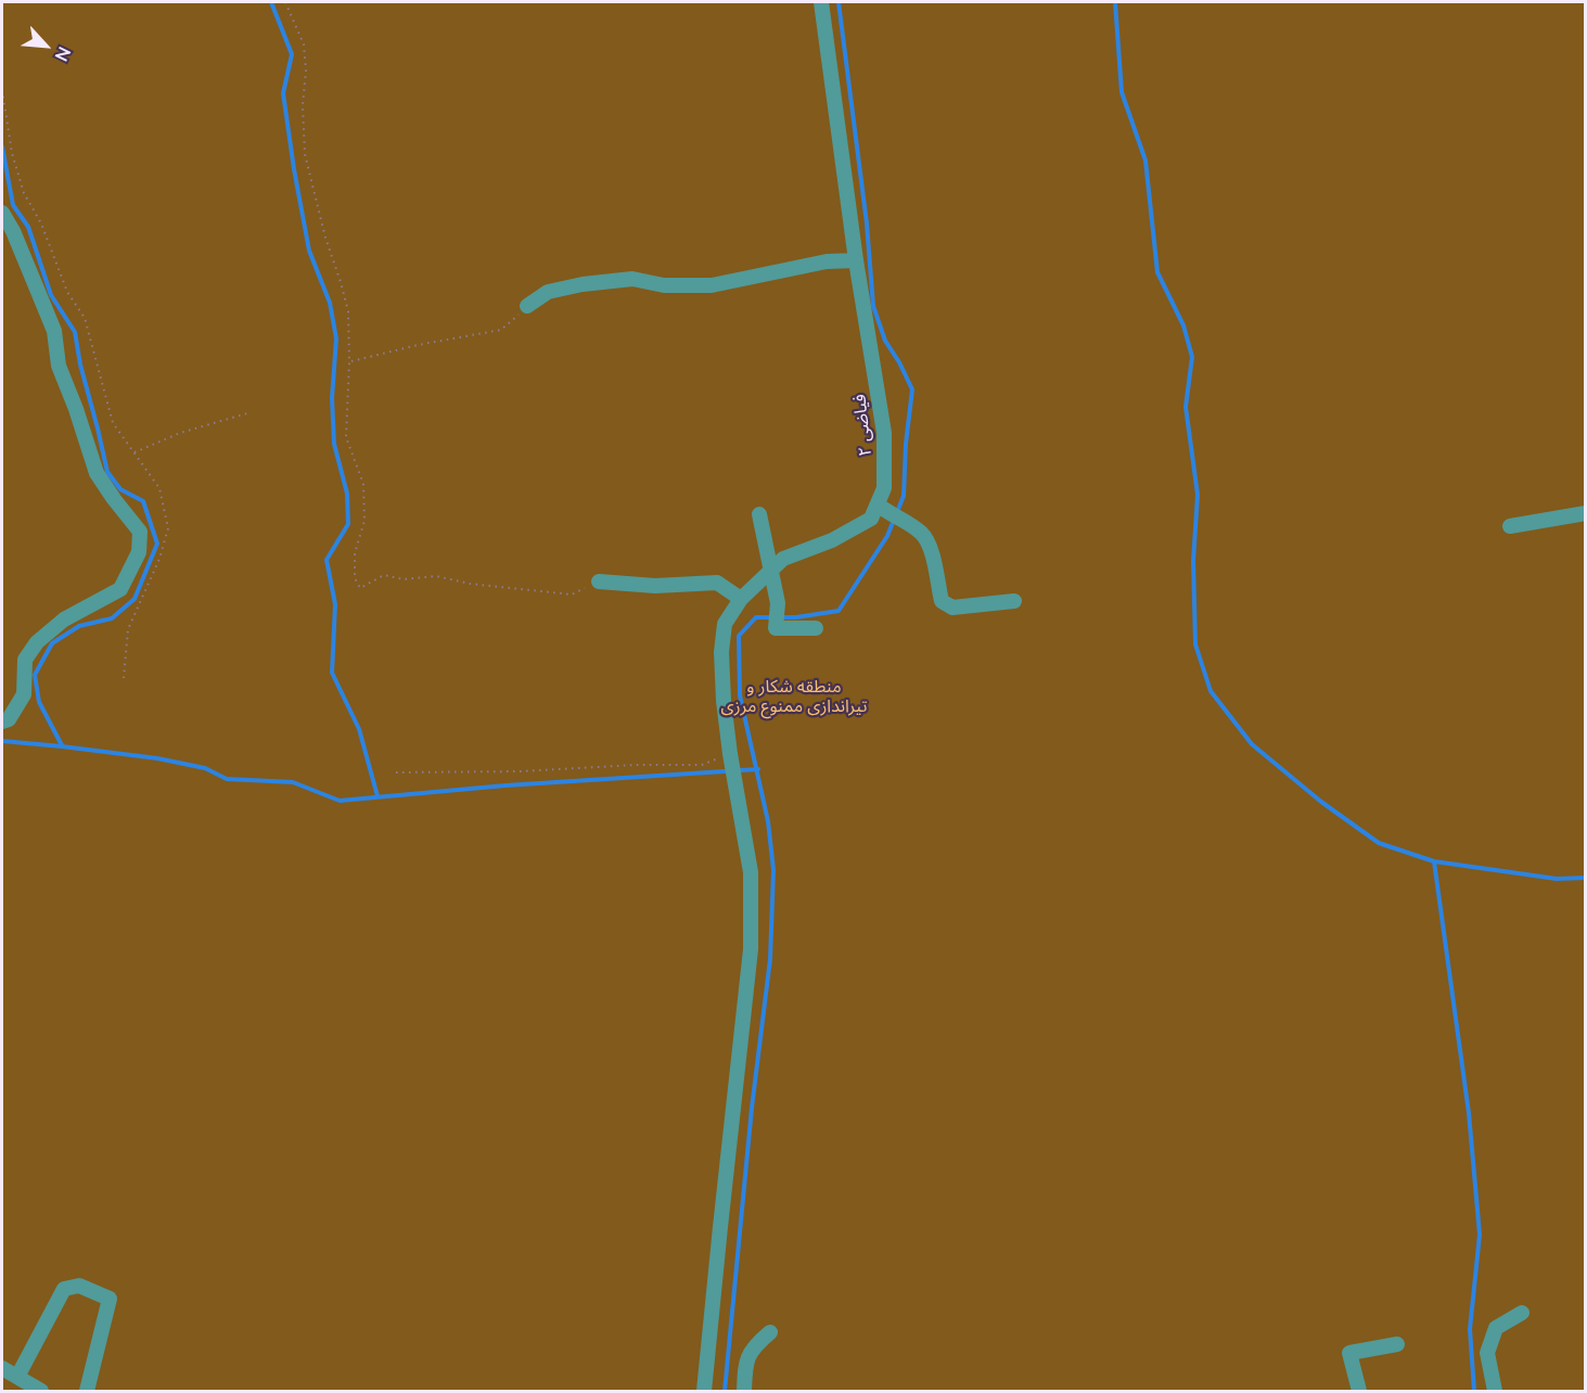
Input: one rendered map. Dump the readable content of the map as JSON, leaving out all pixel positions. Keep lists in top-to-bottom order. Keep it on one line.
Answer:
{"streets":{"street":["فیاضی ۲"]},"parks":["منطقه شکار و تیراندازی ممنوع مرزی"],"north":"bottom right"}
